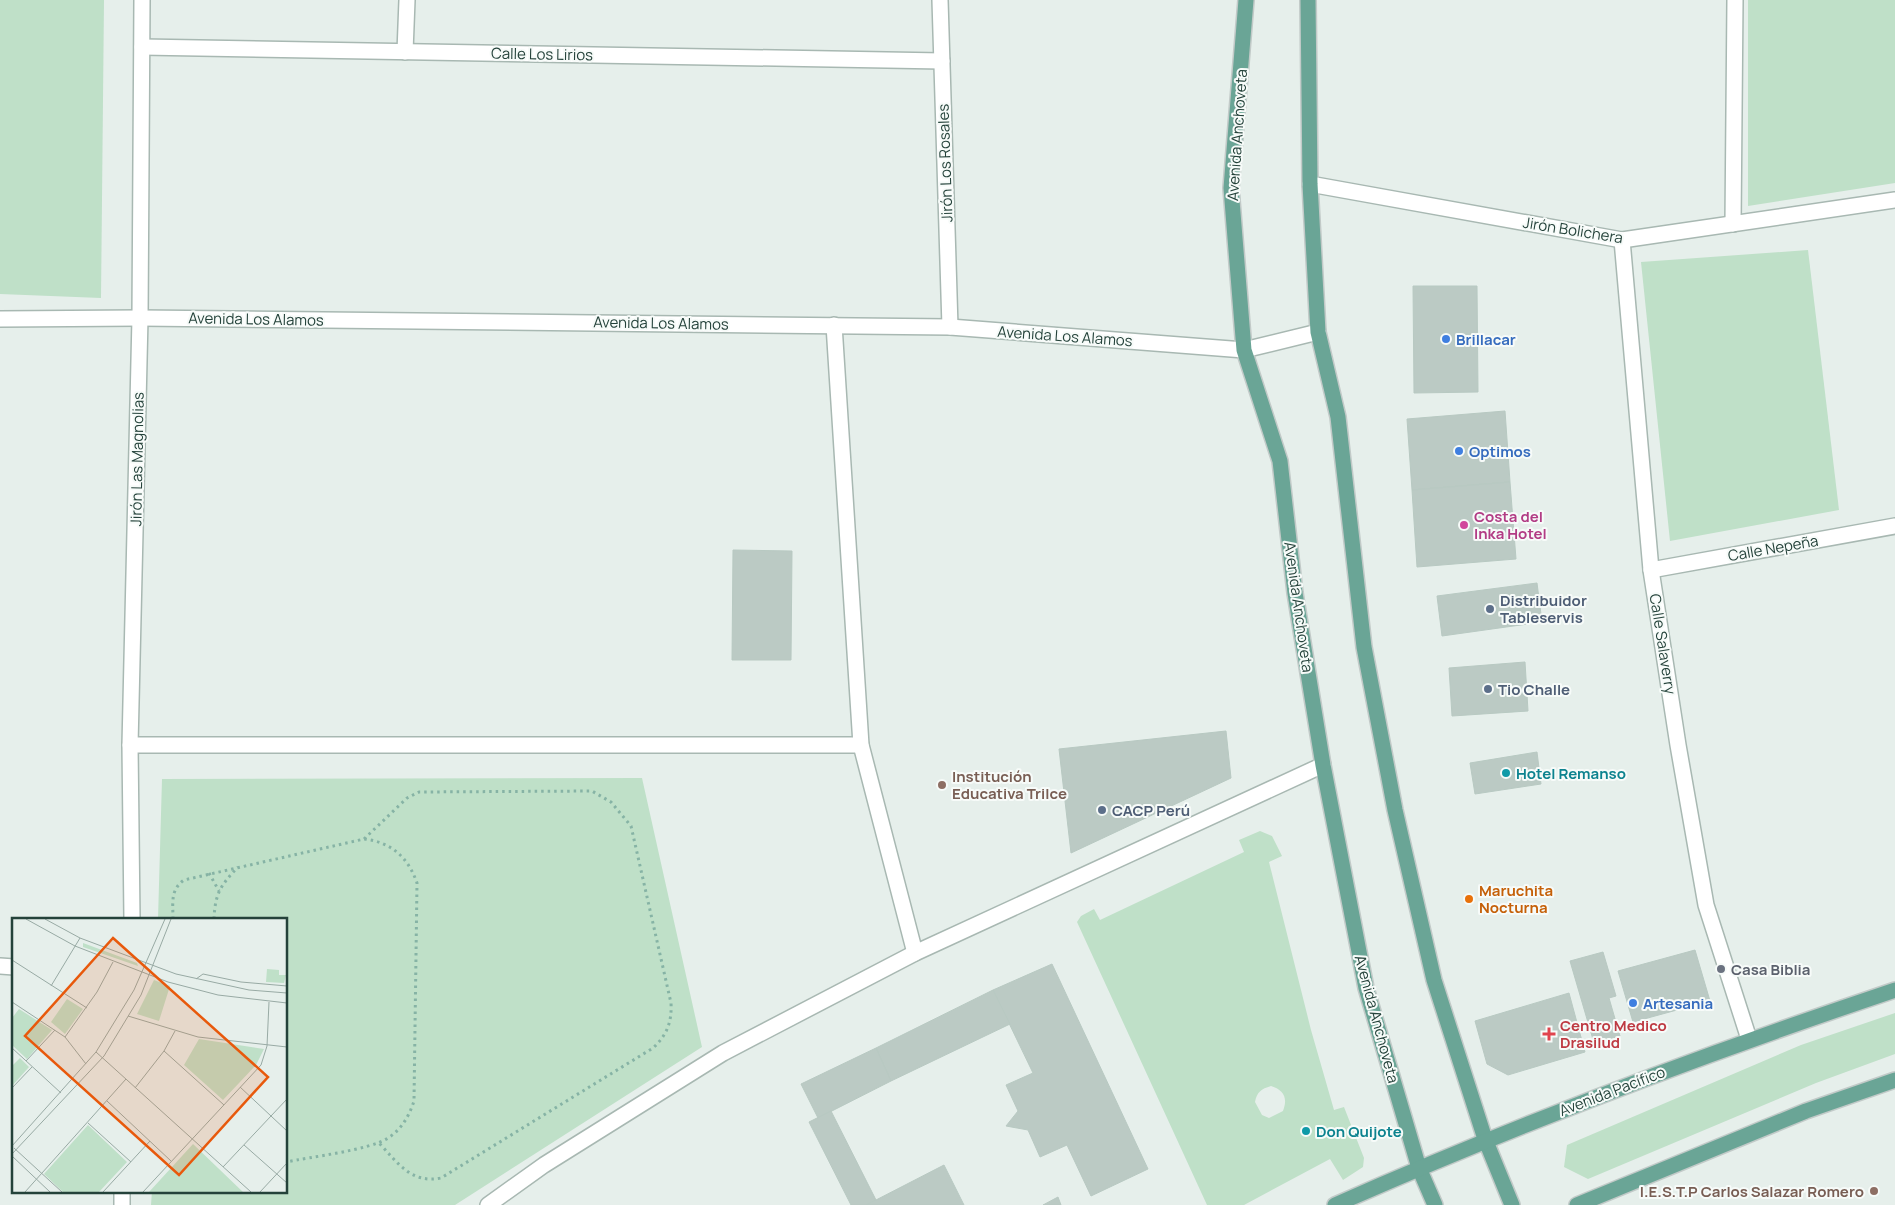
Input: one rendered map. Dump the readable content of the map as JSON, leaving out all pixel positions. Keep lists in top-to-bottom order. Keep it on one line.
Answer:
{"streets":{"main road":["Avenida Anchoveta","Avenida Pacífico"],"street":["Calle Los Lirios","Jirón Los Rosales","Jirón Bolichera","Avenida Los Alamos","Jirón Las Magnolias","Calle Nepeña","Calle Salaverry"]},"crossings":[["Calle Los Lirios","Jirón Los Rosales"],["Calle Los Lirios","Jirón Las Magnolias"],["Avenida Anchoveta","Avenida Los Alamos"],["Avenida Anchoveta","Avenida Pacífico"],["Jirón Los Rosales","Avenida Los Alamos"],["Jirón Bolichera","Calle Salaverry"],["Avenida Los Alamos","Jirón Las Magnolias"],["Calle Nepeña","Calle Salaverry"],["Calle Salaverry","Avenida Pacífico"]],"places":{"other":["Brillacar","Optimos","Costa del Inka Hotel","Distribuidor Tableservis","Tio Challe","Hotel Remanso","Institución Educativa Trilce","CACP Perú","Maruchita Nocturna","Casa Biblia","Artesania","Don Quijote","I.E.S.T.P Carlos Salazar Romero"],"health":["Centro Medico Drasilud"]}}
